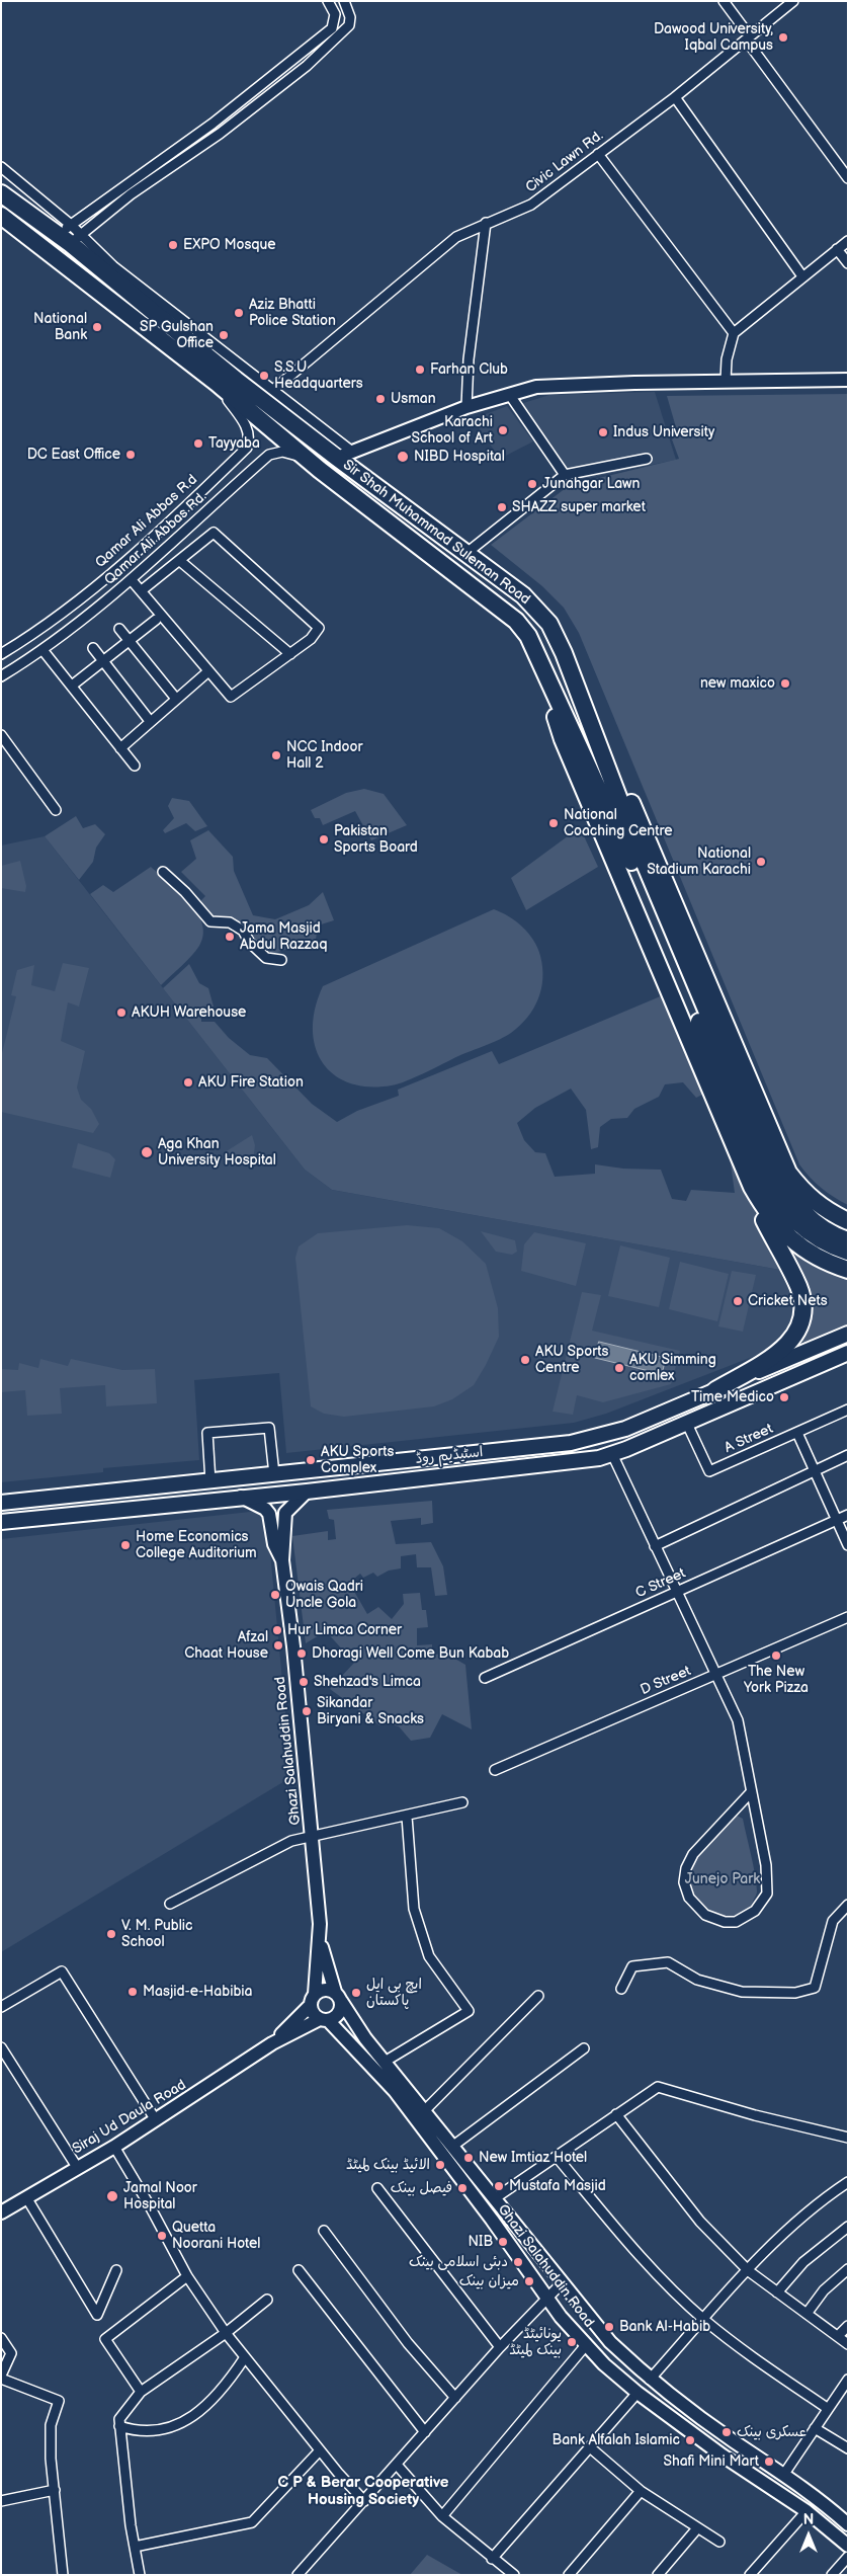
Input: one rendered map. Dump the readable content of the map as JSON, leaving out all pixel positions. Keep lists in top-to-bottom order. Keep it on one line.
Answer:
{"streets":{"highway":["Sir Shah Muhammad Suleman Road"],"main road":["اسٹیڈیم روڈ","Ghazi Salahuddin Road","Siraj Ud Daula Road"],"street":["Civic Lawn Rd.","Qamar Ali Abbas R.d","Qamar Ali Abbas Rd.","A Street","C Street","D Street"]},"crossings":[["Qamar Ali Abbas R.d","Sir Shah Muhammad Suleman Road"],["Sir Shah Muhammad Suleman Road","Qamar Ali Abbas Rd."],["A Street","اسٹیڈیم روڈ"],["اسٹیڈیم روڈ","Ghazi Salahuddin Road"],["Ghazi Salahuddin Road","Siraj Ud Daula Road"]],"districts":["C P & Berar Cooperative Housing Society"],"parks":["Junejo Park"],"places":["Dawood University, Iqbal Campus","EXPO Mosque","Aziz Bhatti Police Station","National Bank","SP Gulshan Office","Farhan Club","S.S.U Headquarters","Usman","Karachi School of Art","Indus University","Tayyaba","DC East Office","NIBD Hospital","Junahgar Lawn","SHAZZ super market","new maxico","NCC Indoor Hall 2","National Coaching Centre","Pakistan Sports Board","National Stadium Karachi","Jama Masjid Abdul Razzaq","AKUH Warehouse","AKU Fire Station","Aga Khan University Hospital","Cricket Nets","AKU Sports Centre","AKU Simming comlex","Time Medico","AKU Sports Complex","Home Economics College Auditorium","Owais Qadri Uncle Gola","Hur Limca Corner","Afzal Chaat House","Dhoragi Well Come Bun Kabab","The New York Pizza","Shehzad's Limca","Sikandar Biryani & Snacks","V. M. Public School","Masjid-e-Habibia","ایچ بی ایل پاکستان","New Imtiaz Hotel","الائیڈ بینک لمیٹڈ","Mustafa Masjid","فیصل بینک","Jamal Noor Hospital","Quetta Noorani Hotel","NIB","دبئی اسلامی بینک","میزان بینک","Bank Al-Habib","یونائیٹڈ بینک لمیٹڈ","عسکری بینک","Bank Alfalah Islamic","Shafi Mini Mart"],"north":"top"}
